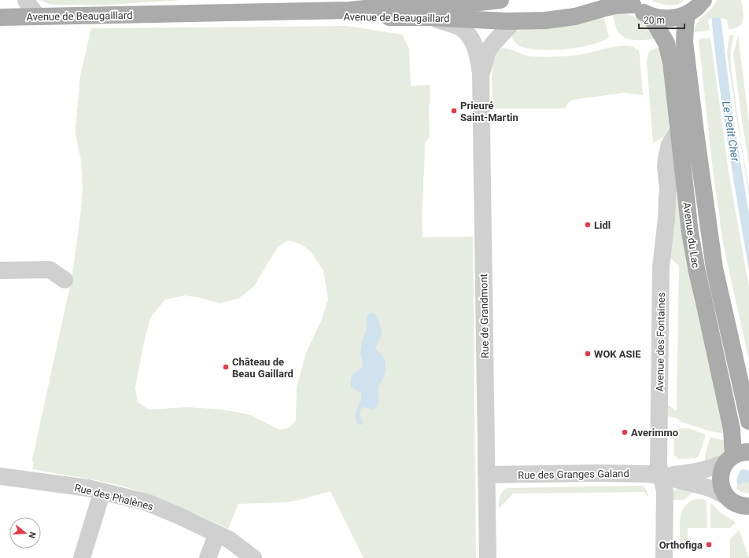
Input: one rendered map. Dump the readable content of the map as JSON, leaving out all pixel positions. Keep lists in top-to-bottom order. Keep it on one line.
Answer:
{"streets":{"main road":["Avenue de Beaugaillard","Avenue du Lac"],"street":["Rue de Grandmont","Avenue des Fontaines","Rue des Granges Galand","Rue des Phalènes"]},"crossings":[["Avenue de Beaugaillard","Rue de Grandmont"],["Avenue du Lac","Avenue des Fontaines"],["Avenue du Lac","Rue des Granges Galand"],["Rue de Grandmont","Rue des Granges Galand"],["Avenue des Fontaines","Rue des Granges Galand"]],"water":["Le Petit Cher"],"places":["Prieuré Saint-Martin","Lidl","WOK ASIE","Château de Beau Gaillard","Averimmo","Orthofiga"],"scale_bar":"20 m","north":"right"}
